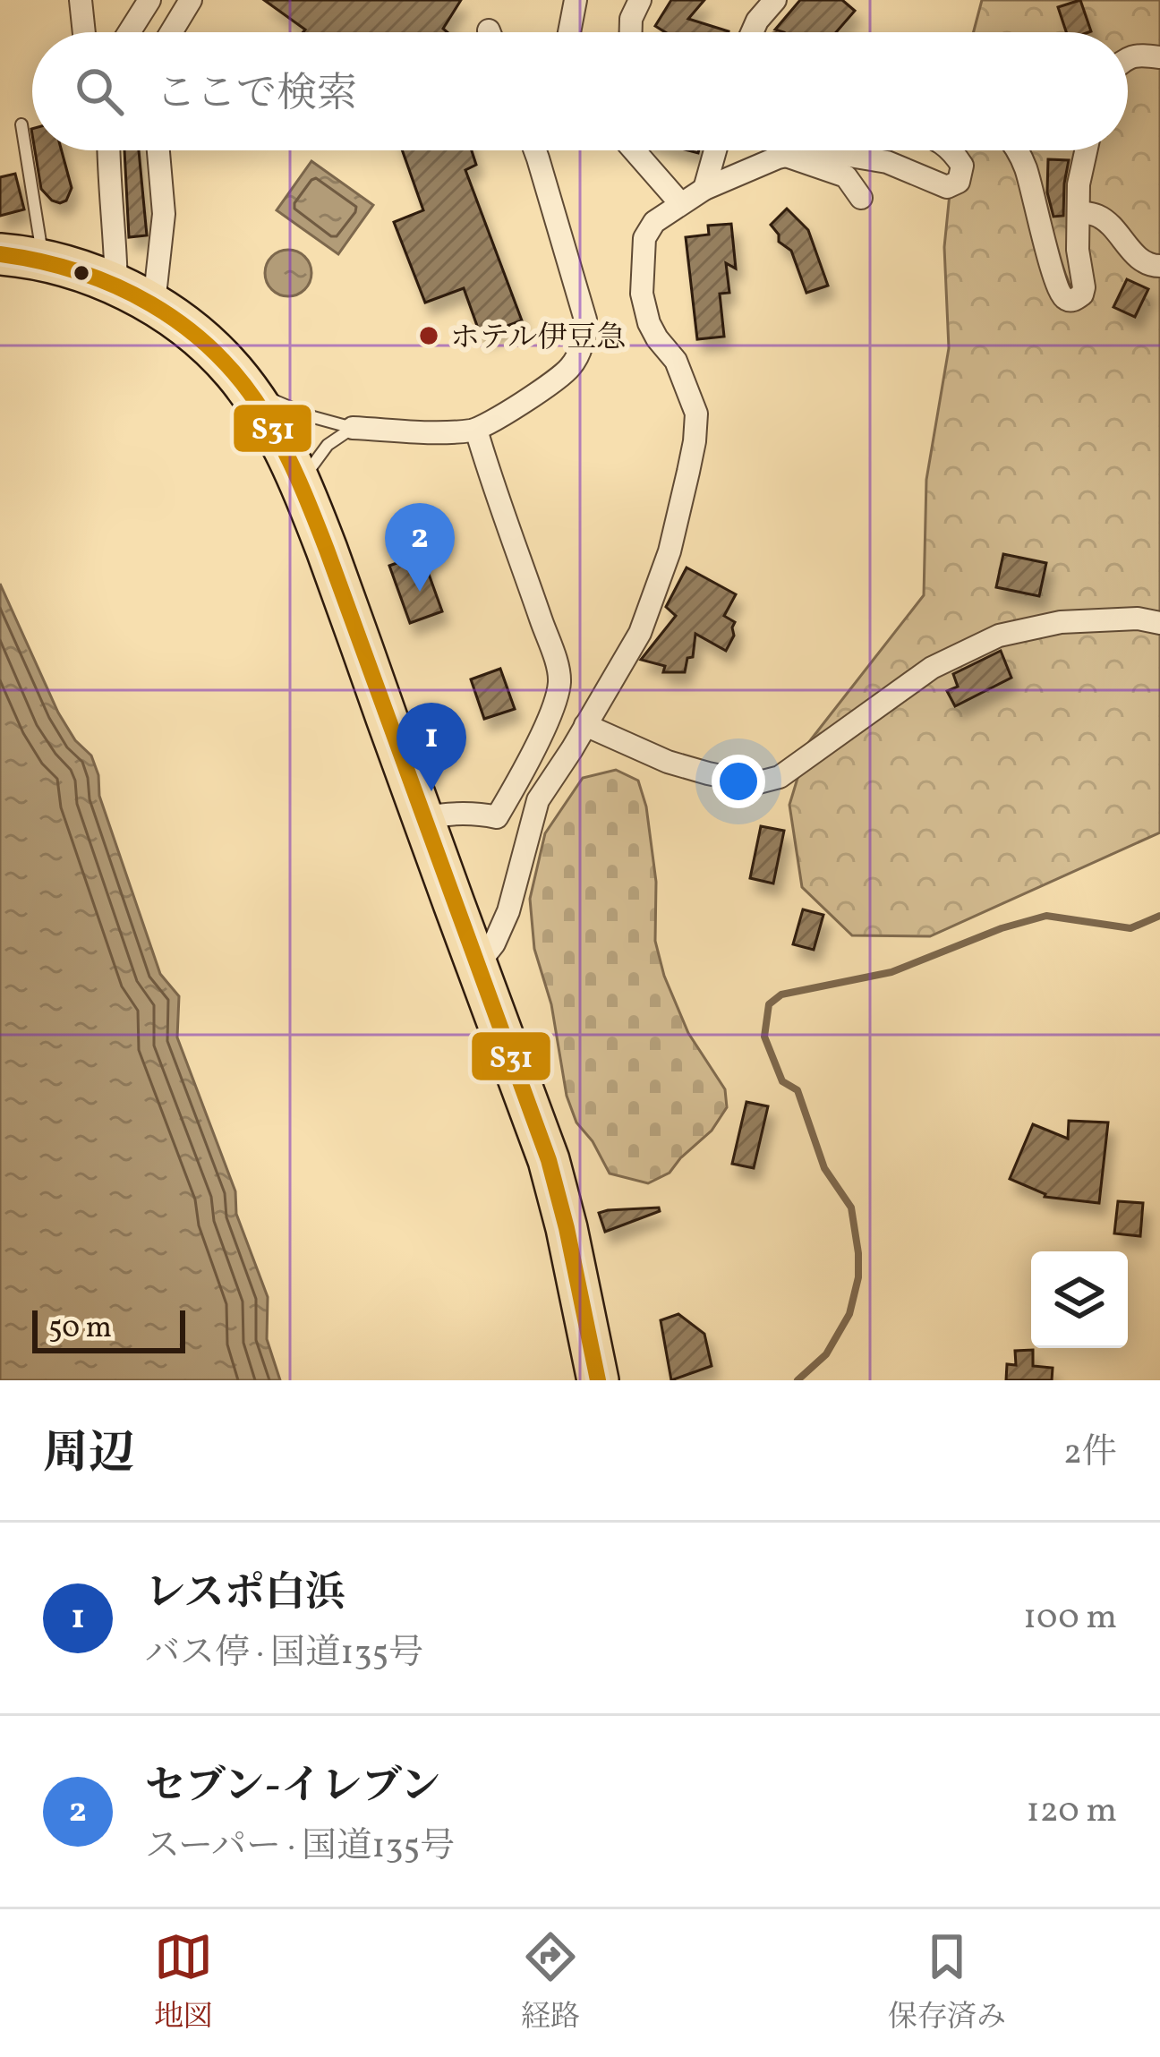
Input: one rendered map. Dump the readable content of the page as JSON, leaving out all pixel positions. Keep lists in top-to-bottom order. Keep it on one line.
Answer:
{"places":["ホテル伊豆急"],"lines":["transit line S31"],"scale_bar":"50 m","page":{"search":"ここで検索","pins":["2","1"],"scale":"50 m","heading":["周辺","2件"],"list":[{"mark":"1","name":"レスポ白浜","note":"バス停 · 国道135号","value":"100 m"},{"mark":"2","name":"セブン-イレブン","note":"スーパー · 国道135号","value":"120 m"}],"nav":["地図","経路","保存済み"]}}
